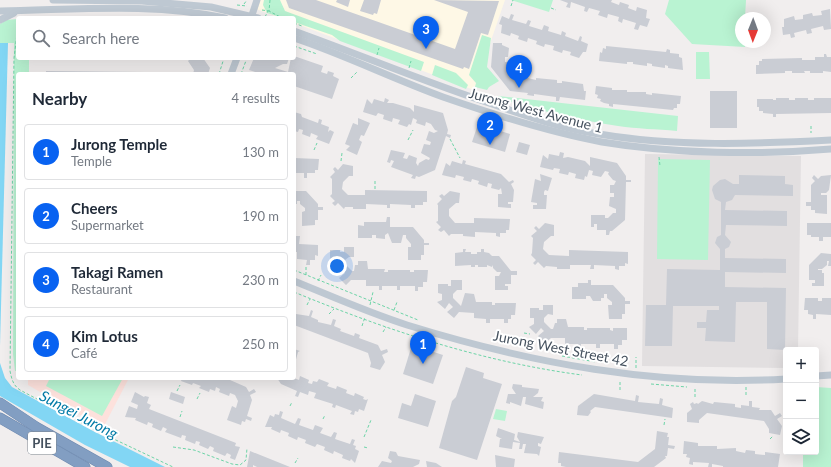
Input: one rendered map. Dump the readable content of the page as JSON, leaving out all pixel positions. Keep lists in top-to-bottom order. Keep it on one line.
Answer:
{"streets":{"highway":["PIE"],"street":["Jurong West Avenue 1","Jurong West Street 42"]},"water":["Sungei Jurong"],"north":"bottom","page":{"pins":["3","4","2","1"],"search":"Search here","heading":["Nearby","4 results"],"list":[{"mark":"1","name":"Jurong Temple","note":"Temple","value":"130 m"},{"mark":"2","name":"Cheers","note":"Supermarket","value":"190 m"},{"mark":"3","name":"Takagi Ramen","note":"Restaurant","value":"230 m"},{"mark":"4","name":"Kim Lotus","note":"Café","value":"250 m"}],"map_buttons":["+","−"]}}
